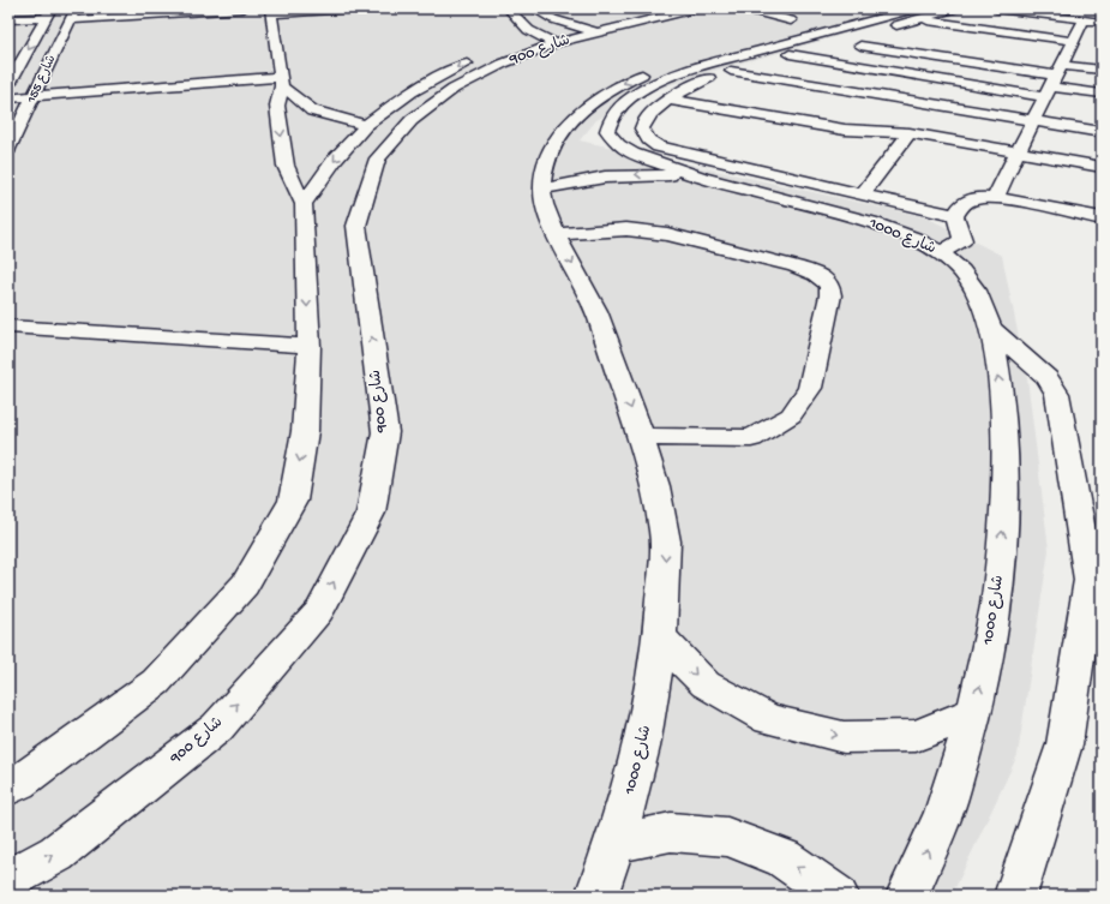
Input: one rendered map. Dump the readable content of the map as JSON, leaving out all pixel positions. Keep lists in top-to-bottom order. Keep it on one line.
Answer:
{"streets":{"street":["شارع 900","شارع 155","شارع 1000"]}}
